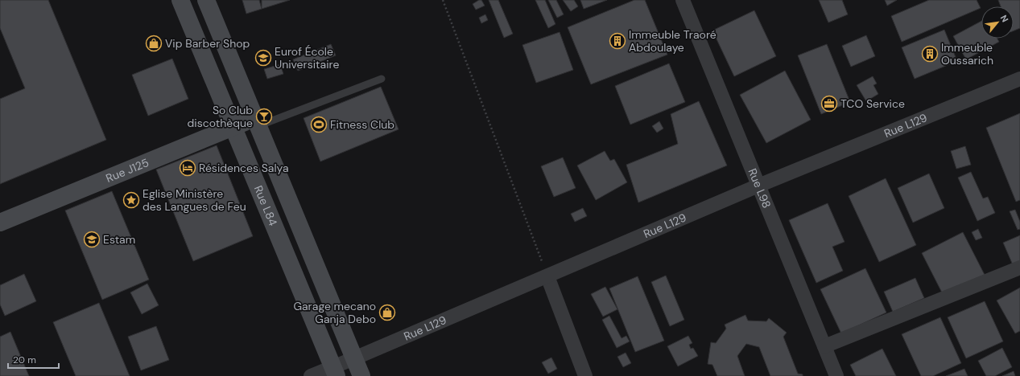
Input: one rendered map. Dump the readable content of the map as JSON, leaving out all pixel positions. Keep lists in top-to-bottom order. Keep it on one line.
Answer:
{"streets":{"main road":["Rue J125","Rue L84"],"street":["Rue L129","Rue L98"]},"crossings":[["Rue L129","Rue L98"],["Rue L129","Rue L84"],["Rue J125","Rue L84"]],"places":{"building":["Immeuble Traoré Abdoulaye","Immeuble Oussarich"],"shop":["Vip Barber Shop","Garage mecano Ganja Debo"],"school or university":["Eurof École Universitaire","Estam"],"office":["TCO Service"],"bar":["So Club discothèque"],"sports":["Fitness Club"],"hotel":["Résidences Salya"],"place":["Eglise Ministère des Langues de Feu"]},"scale_bar":"20 m","north":"top right"}
